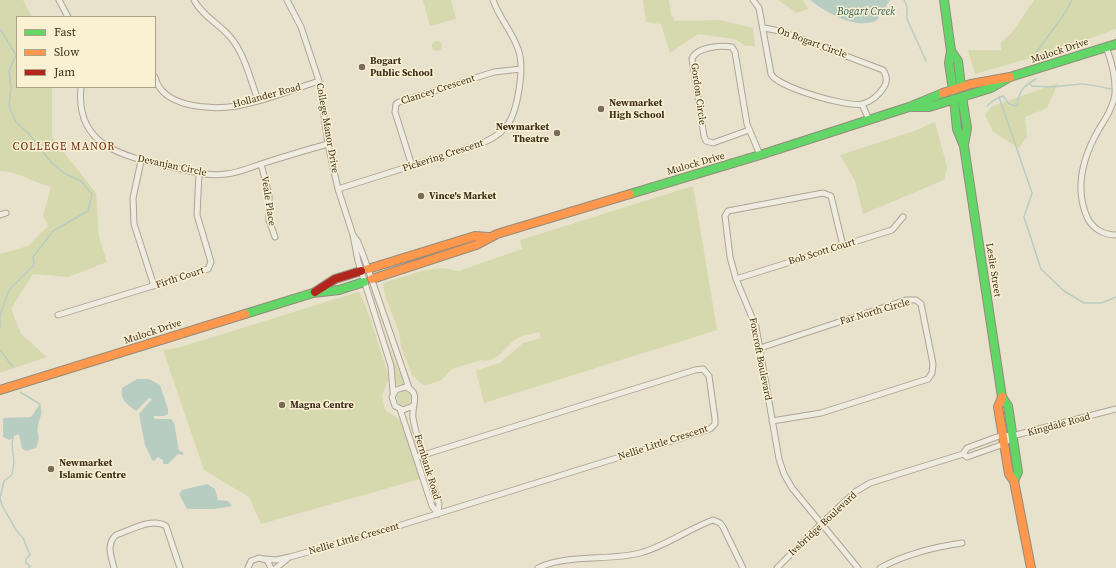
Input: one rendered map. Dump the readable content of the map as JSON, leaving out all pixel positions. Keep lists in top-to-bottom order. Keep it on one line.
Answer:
{"streets":{"main road":["Mulock Drive","Leslie Street"],"street":["On Bogart Circle","Clancey Crescent","Gordon Circle","Hollander Road","College Manor Drive","Pickering Crescent","Devanjan Circle","Veale Place","Bob Scott Court","Firth Court","Far North Circle","Foxcroft Boulevard","Kingdale Road","Nellie Little Crescent","Fernbank Road","Ivsbridge Boulevard"]},"crossings":[["Mulock Drive","Gordon Circle"],["Mulock Drive","College Manor Drive"],["Mulock Drive","Leslie Street"],["Clancey Crescent","Pickering Crescent"],["Hollander Road","College Manor Drive"],["College Manor Drive","Pickering Crescent"],["College Manor Drive","Devanjan Circle"],["Devanjan Circle","Veale Place"],["Devanjan Circle","Firth Court"],["Bob Scott Court","Foxcroft Boulevard"],["Leslie Street","Kingdale Road"],["Leslie Street","Ivsbridge Boulevard"],["Far North Circle","Foxcroft Boulevard"],["Foxcroft Boulevard","Ivsbridge Boulevard"],["Kingdale Road","Ivsbridge Boulevard"],["Nellie Little Crescent","Fernbank Road"]],"districts":["COLLEGE MANOR"],"water":["Bogart Creek"],"places":["Bogart Public School","Newmarket High School","Newmarket Theatre","Vince's Market","Magna Centre","Newmarket Islamic Centre"],"legend":["Fast","Slow","Jam"]}
